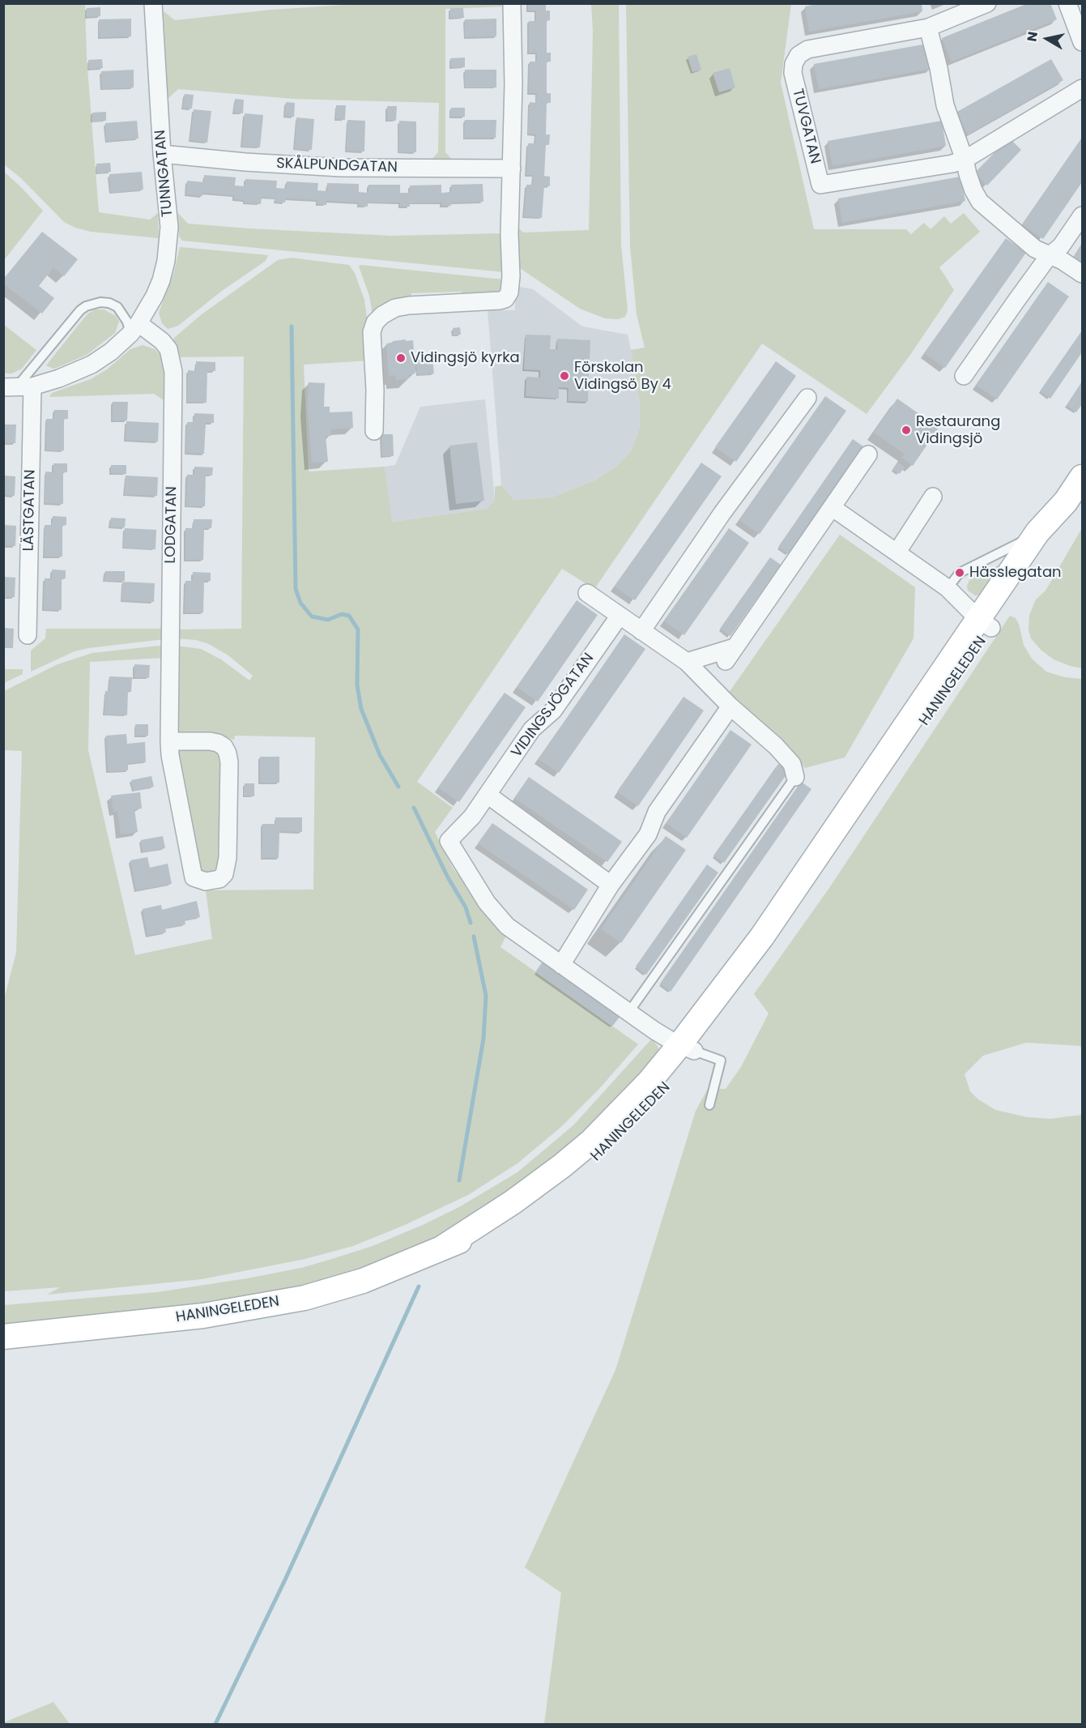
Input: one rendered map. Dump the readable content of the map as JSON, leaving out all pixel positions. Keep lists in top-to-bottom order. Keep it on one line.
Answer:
{"streets":{"main road":["HANINGELEDEN"],"street":["TUVGATAN","SKÅLPUNDGATAN","TUNNGATAN","LÄSTGATAN","LODGATAN","VIDINGSJÖGATAN"]},"crossings":[["SKÅLPUNDGATAN","TUNNGATAN"],["TUNNGATAN","LÄSTGATAN"],["TUNNGATAN","LODGATAN"],["HANINGELEDEN","VIDINGSJÖGATAN"]],"places":["Vidingsjö kyrka","Förskolan Vidingsö By 4","Restaurang Vidingsjö","Hässlegatan"],"north":"left"}
